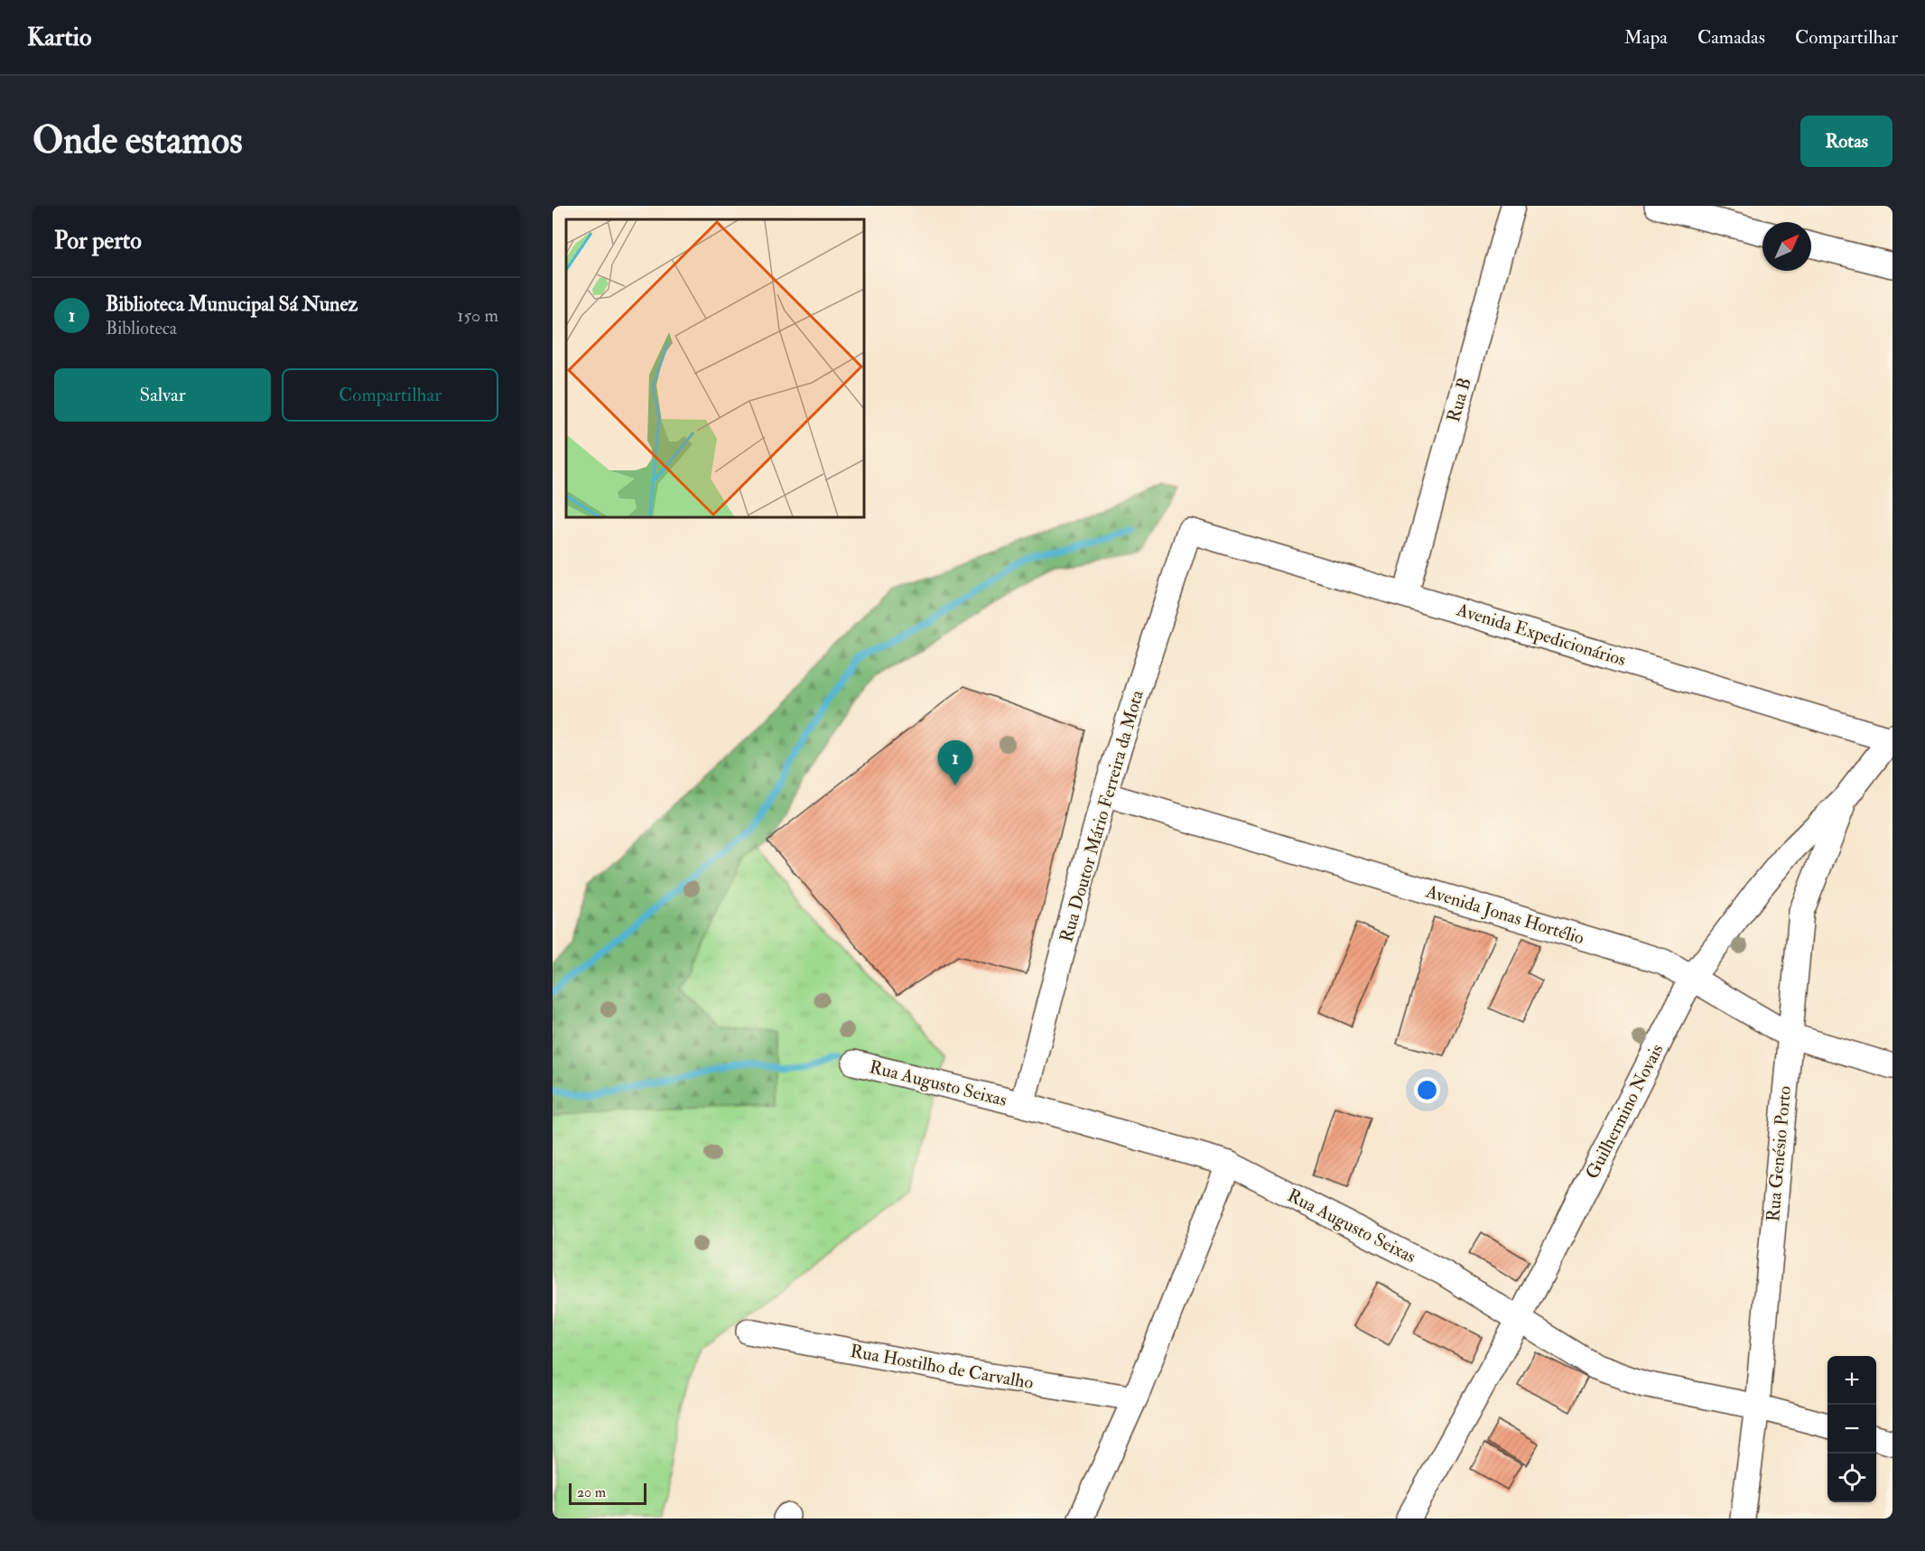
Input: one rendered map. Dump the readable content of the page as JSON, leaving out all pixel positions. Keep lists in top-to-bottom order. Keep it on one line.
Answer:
{"streets":{"street":["Rua B","Avenida Expedicionários","Rua Doutor Mário Ferreira da Mota","Avenida Jonas Hortélio","Rua Augusto Seixas","Guilhermino Novais","Rua Genésio Porto","Rua Hostilho de Carvalho"]},"crossings":[["Rua B","Avenida Expedicionários"],["Avenida Expedicionários","Rua Doutor Mário Ferreira da Mota"],["Avenida Expedicionários","Guilhermino Novais"],["Rua Doutor Mário Ferreira da Mota","Avenida Jonas Hortélio"],["Rua Doutor Mário Ferreira da Mota","Rua Augusto Seixas"],["Avenida Jonas Hortélio","Guilhermino Novais"],["Avenida Jonas Hortélio","Rua Genésio Porto"],["Rua Augusto Seixas","Guilhermino Novais"],["Rua Augusto Seixas","Rua Genésio Porto"],["Guilhermino Novais","Rua Genésio Porto"]],"scale_bar":"20 m","north":"top right","page":{"header":"Kartio","nav":["Mapa","Camadas","Compartilhar"],"buttons":["Rotas",["Salvar","Compartilhar"]],"title":"Onde estamos","heading":"Por perto","list":[{"mark":"1","name":"Biblioteca Munucipal Sá Nunez","note":"Biblioteca","value":"150 m"}],"pins":"1","map_buttons":["+","−"],"scale":"20 m"}}
